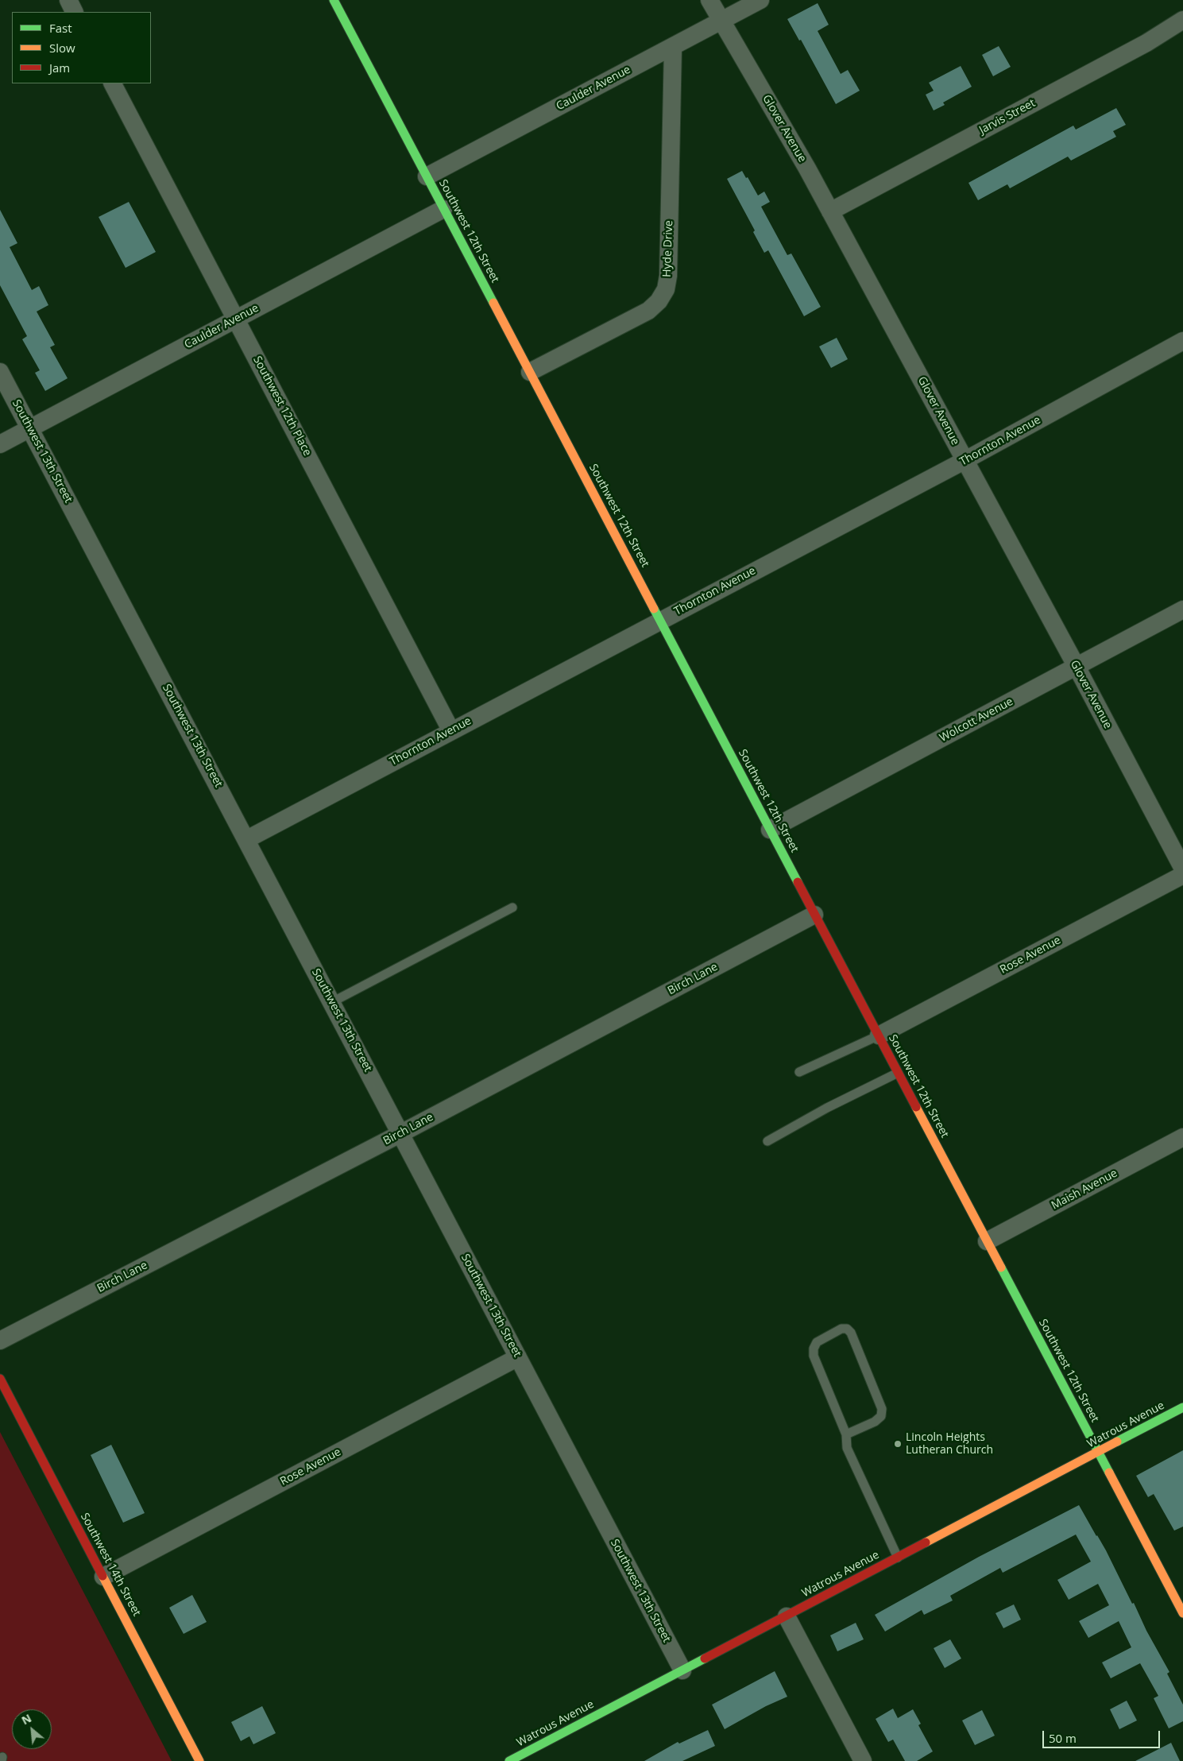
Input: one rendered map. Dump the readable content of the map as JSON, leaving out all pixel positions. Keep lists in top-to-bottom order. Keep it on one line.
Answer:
{"streets":{"street":["Caulder Avenue","Jarvis Street","Glover Avenue","Southwest 12th Street","Hyde Drive","Southwest 12th Place","Thornton Avenue","Southwest 13th Street","Wolcott Avenue","Rose Avenue","Birch Lane","Maish Avenue","Watrous Avenue","Southwest 14th Street"]},"crossings":[["Caulder Avenue","Glover Avenue"],["Caulder Avenue","Southwest 12th Street"],["Caulder Avenue","Hyde Drive"],["Caulder Avenue","Southwest 12th Place"],["Caulder Avenue","Southwest 13th Street"],["Jarvis Street","Glover Avenue"],["Glover Avenue","Thornton Avenue"],["Glover Avenue","Wolcott Avenue"],["Southwest 12th Street","Hyde Drive"],["Southwest 12th Street","Thornton Avenue"],["Southwest 12th Street","Wolcott Avenue"],["Southwest 12th Street","Rose Avenue"],["Southwest 12th Street","Birch Lane"],["Southwest 12th Street","Maish Avenue"],["Southwest 12th Street","Watrous Avenue"],["Southwest 12th Place","Thornton Avenue"],["Thornton Avenue","Southwest 13th Street"],["Southwest 13th Street","Rose Avenue"],["Southwest 13th Street","Birch Lane"],["Southwest 13th Street","Watrous Avenue"],["Rose Avenue","Southwest 14th Street"]],"places":["Lincoln Heights Lutheran Church"],"legend":["Fast","Slow","Jam"],"scale_bar":"50 m","north":"top left"}
